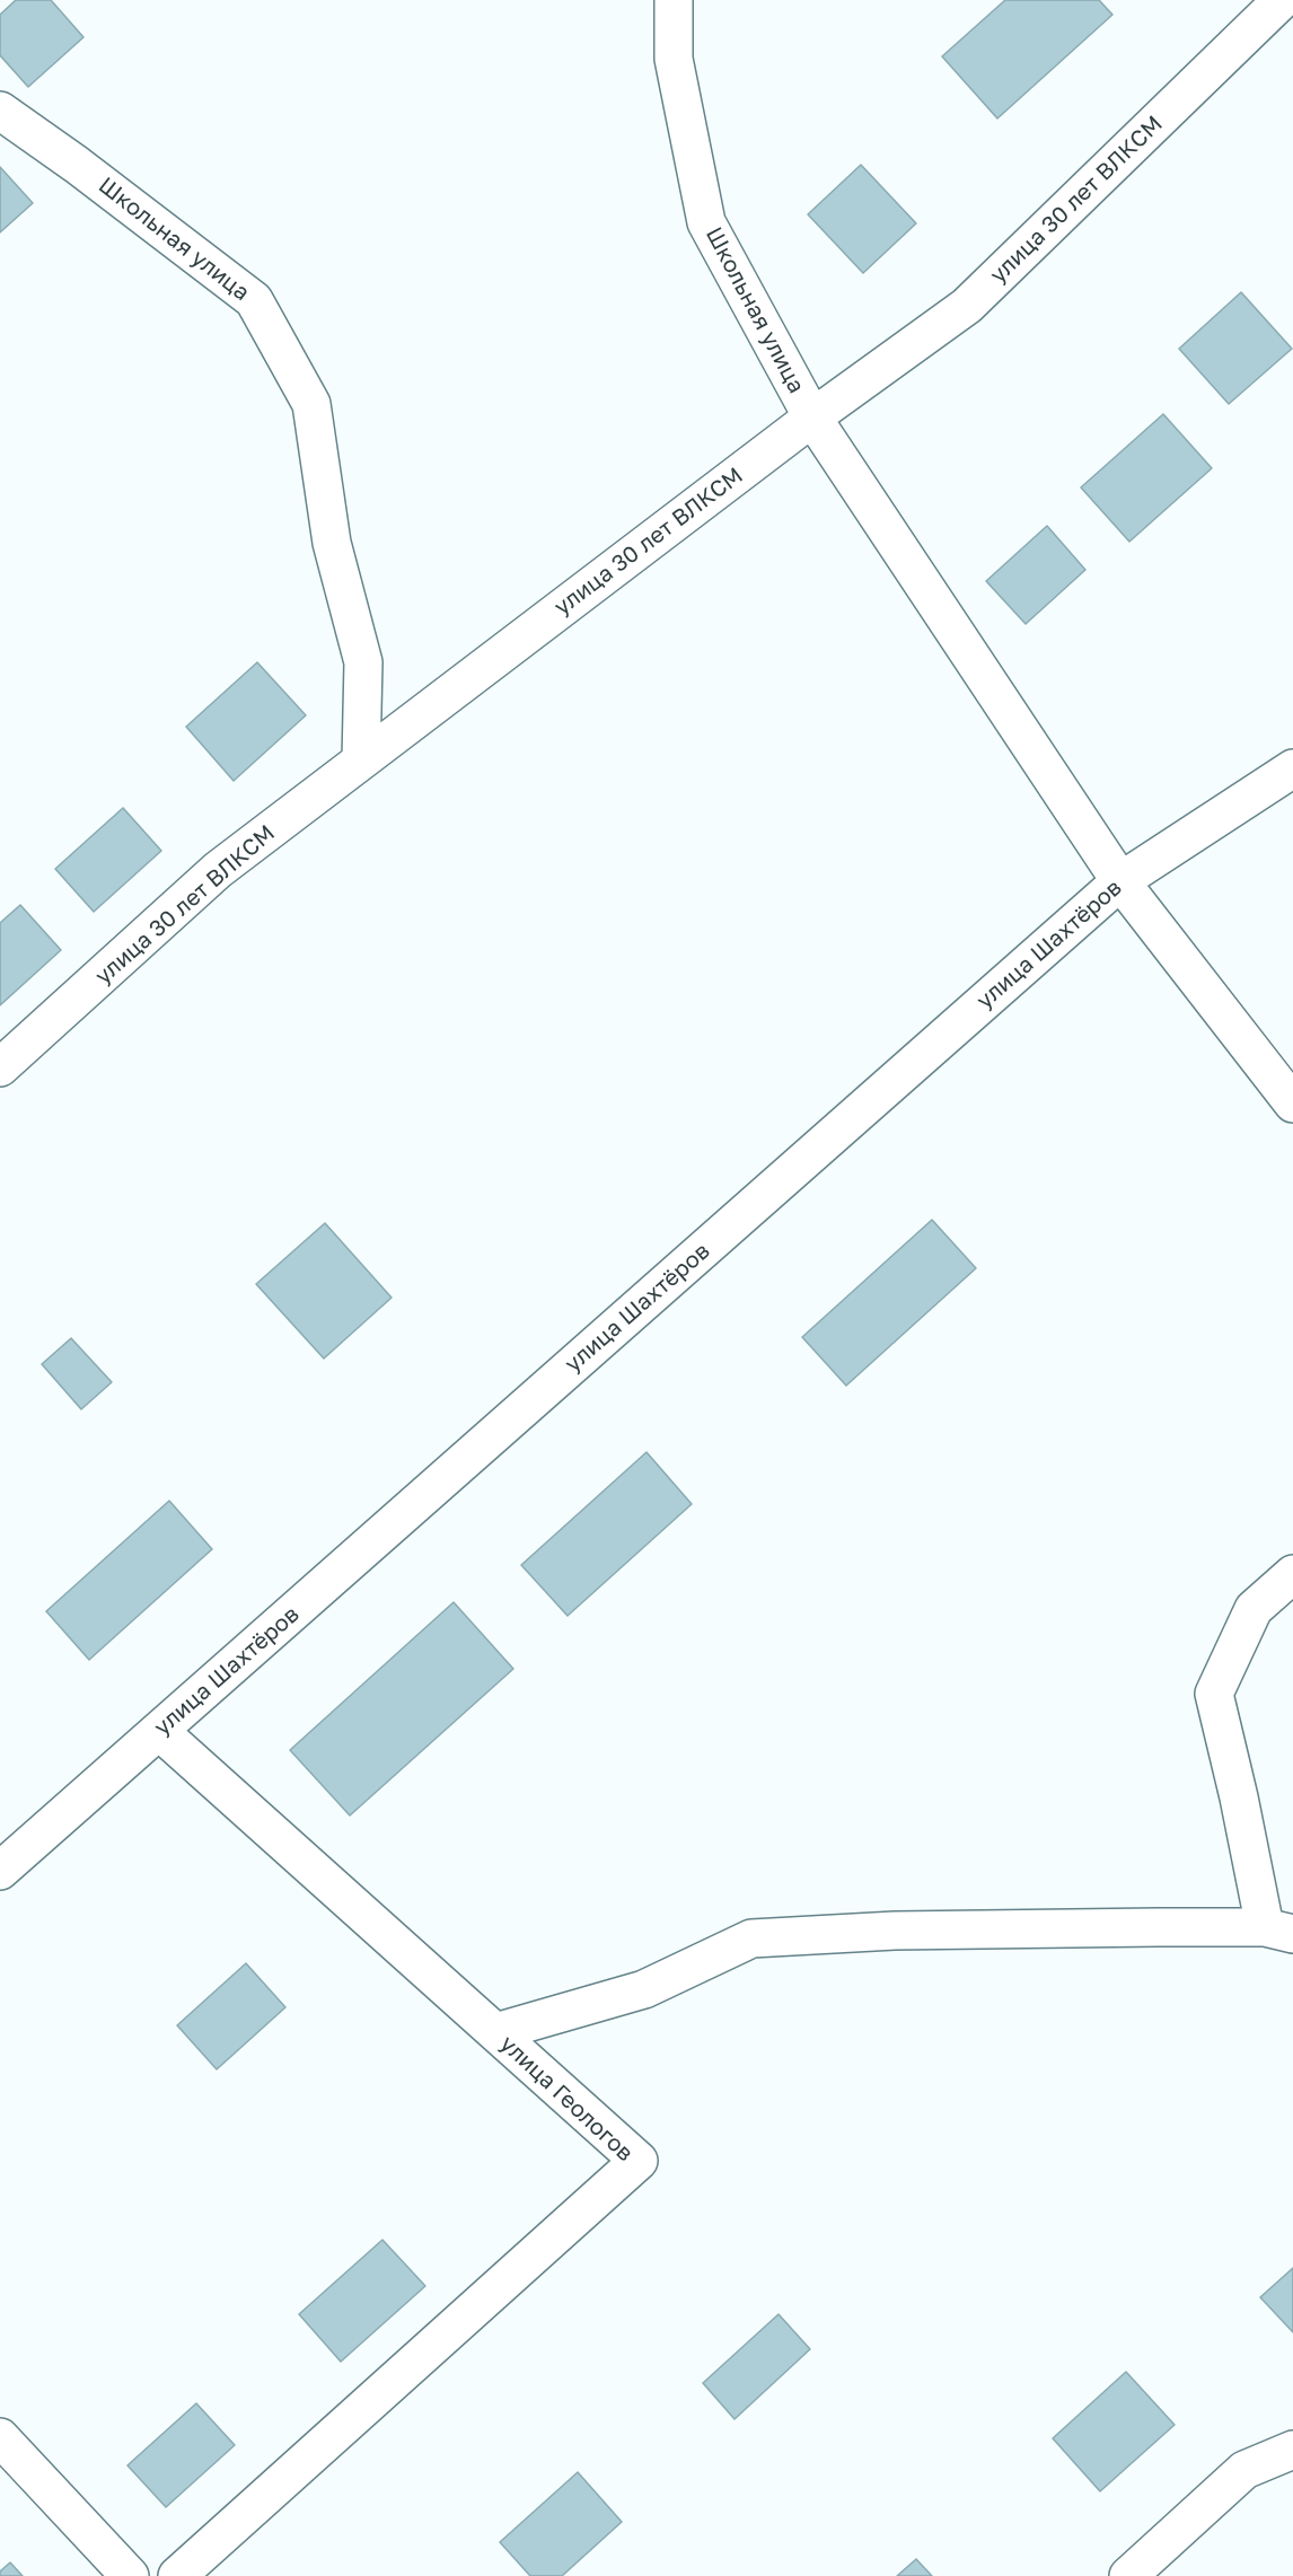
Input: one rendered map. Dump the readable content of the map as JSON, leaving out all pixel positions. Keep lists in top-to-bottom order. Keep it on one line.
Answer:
{"streets":{"street":["улица 30 лет ВЛКСМ","Школьная улица","улица Шахтёров","улица Геологов"]},"crossings":[["улица 30 лет ВЛКСМ","Школьная улица"],["Школьная улица","улица Шахтёров"],["улица Шахтёров","улица Геологов"]]}
